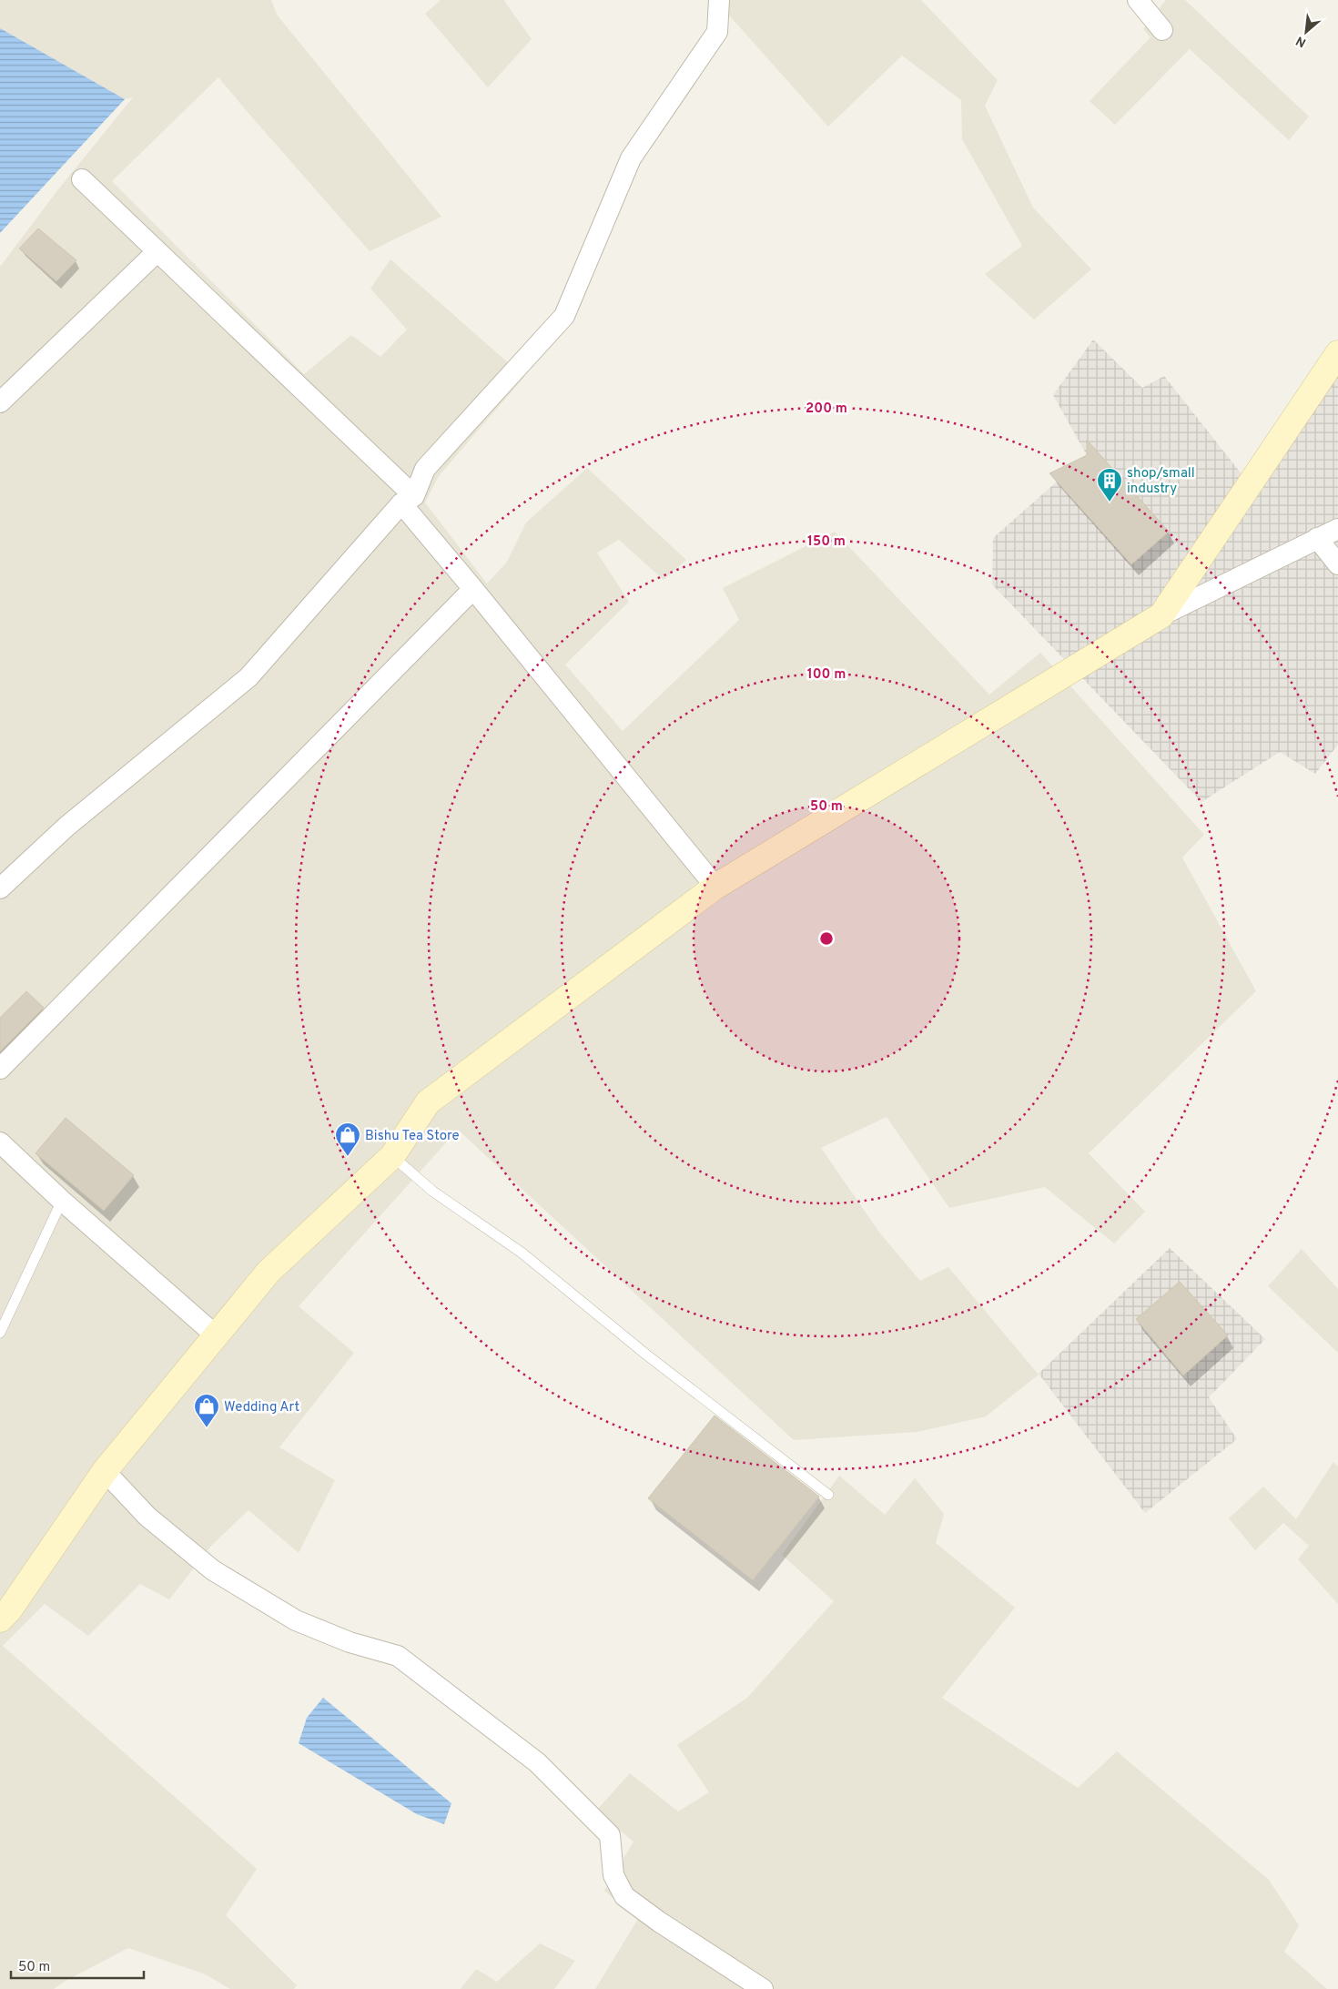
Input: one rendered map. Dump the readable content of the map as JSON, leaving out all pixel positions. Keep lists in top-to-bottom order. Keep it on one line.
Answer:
{"places":{"building":["shop/small industry"],"shop":["Bishu Tea Store","Wedding Art"]},"scale_bar":"50 m","north":"bottom left","rings":["200 m","150 m","100 m","50 m"]}
